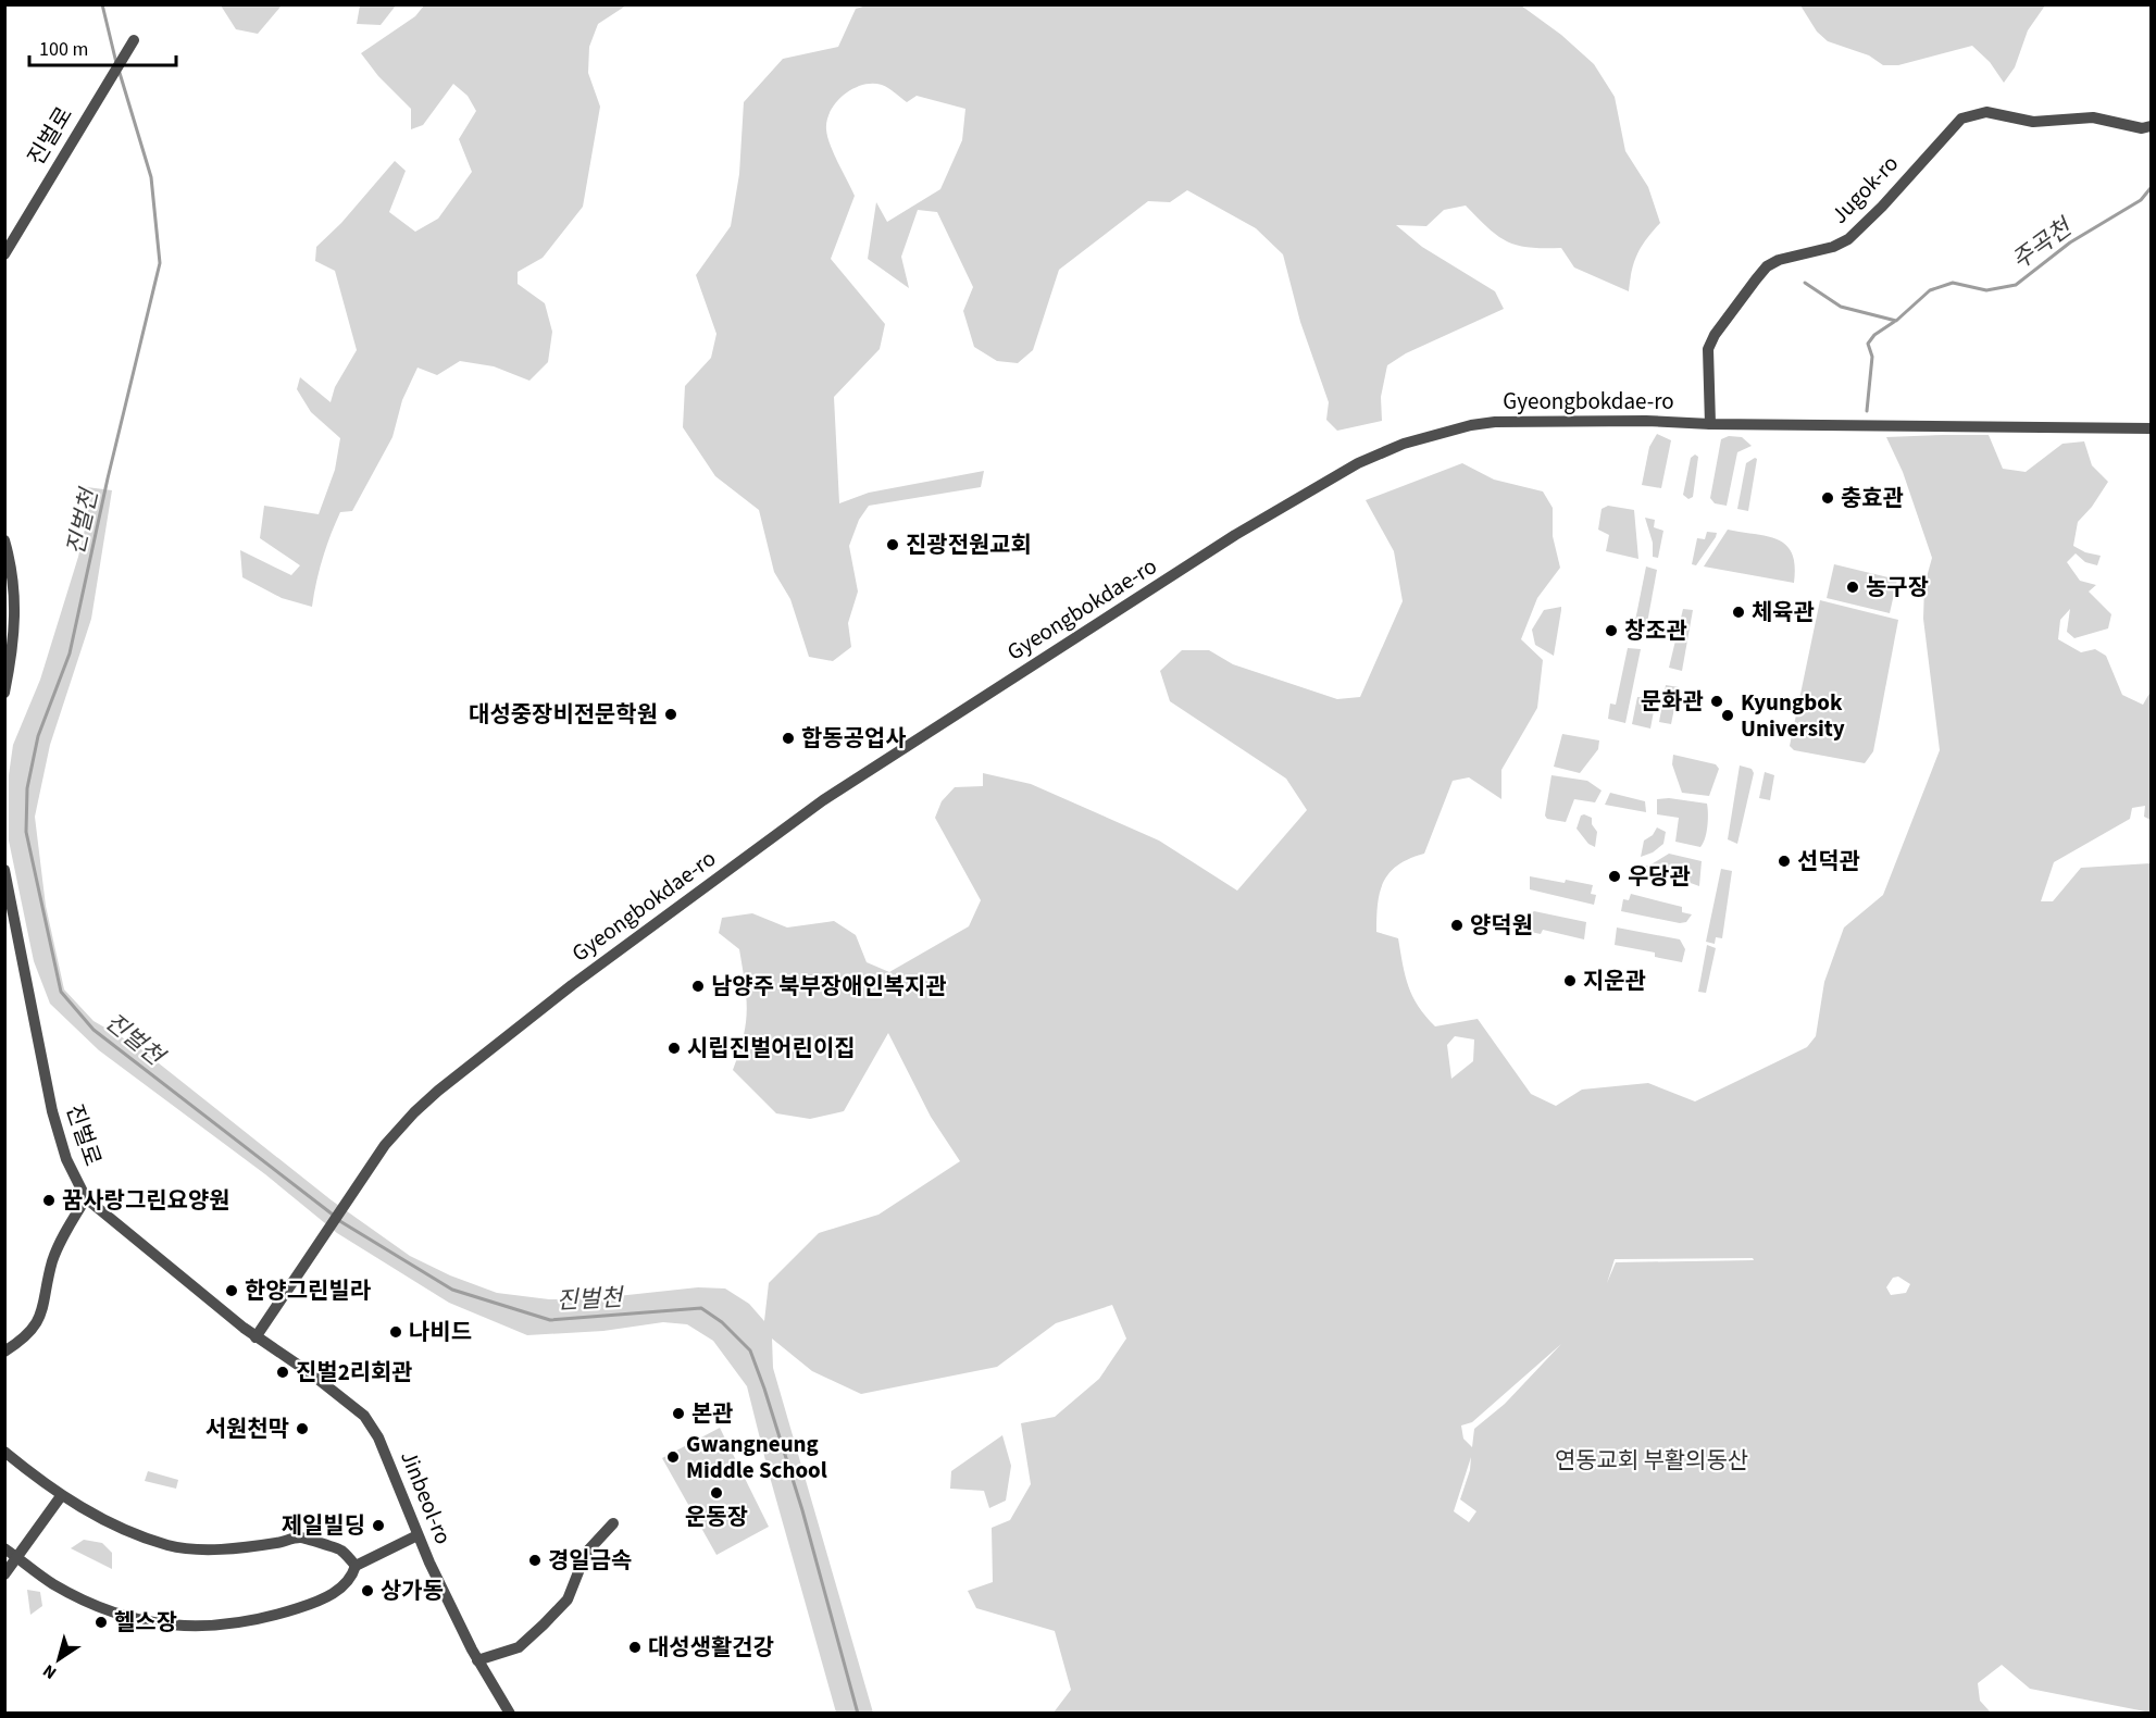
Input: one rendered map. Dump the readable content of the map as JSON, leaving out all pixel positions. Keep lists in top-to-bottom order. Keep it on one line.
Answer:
{"streets":{"street":["진벌로","Jugok-ro","Gyeongbokdae-ro","Jinbeol-ro"]},"crossings":[["진벌로","Gyeongbokdae-ro"],["진벌로","Jinbeol-ro"],["Jugok-ro","Gyeongbokdae-ro"],["Gyeongbokdae-ro","Jinbeol-ro"]],"water":["주곡천","진벌천"],"parks":["연동교회 부활의동산"],"places":["충효관","진광전원교회","농구장","체육관","창조관","문화관","대성중장비전문학원","Kyungbok University","합동공업사","선덕관","우당관","양덕원","지운관","남양주 북부장애인복지관","시립진벌어린이집","꿈사랑그린요양원","한양그린빌라","나비드","진벌2리회관","본관","서원천막","Gwangneung Middle School","운동장","제일빌딩","경일금속","상가동","헬스장","대성생활건강"],"scale_bar":"100 m","north":"bottom left"}
